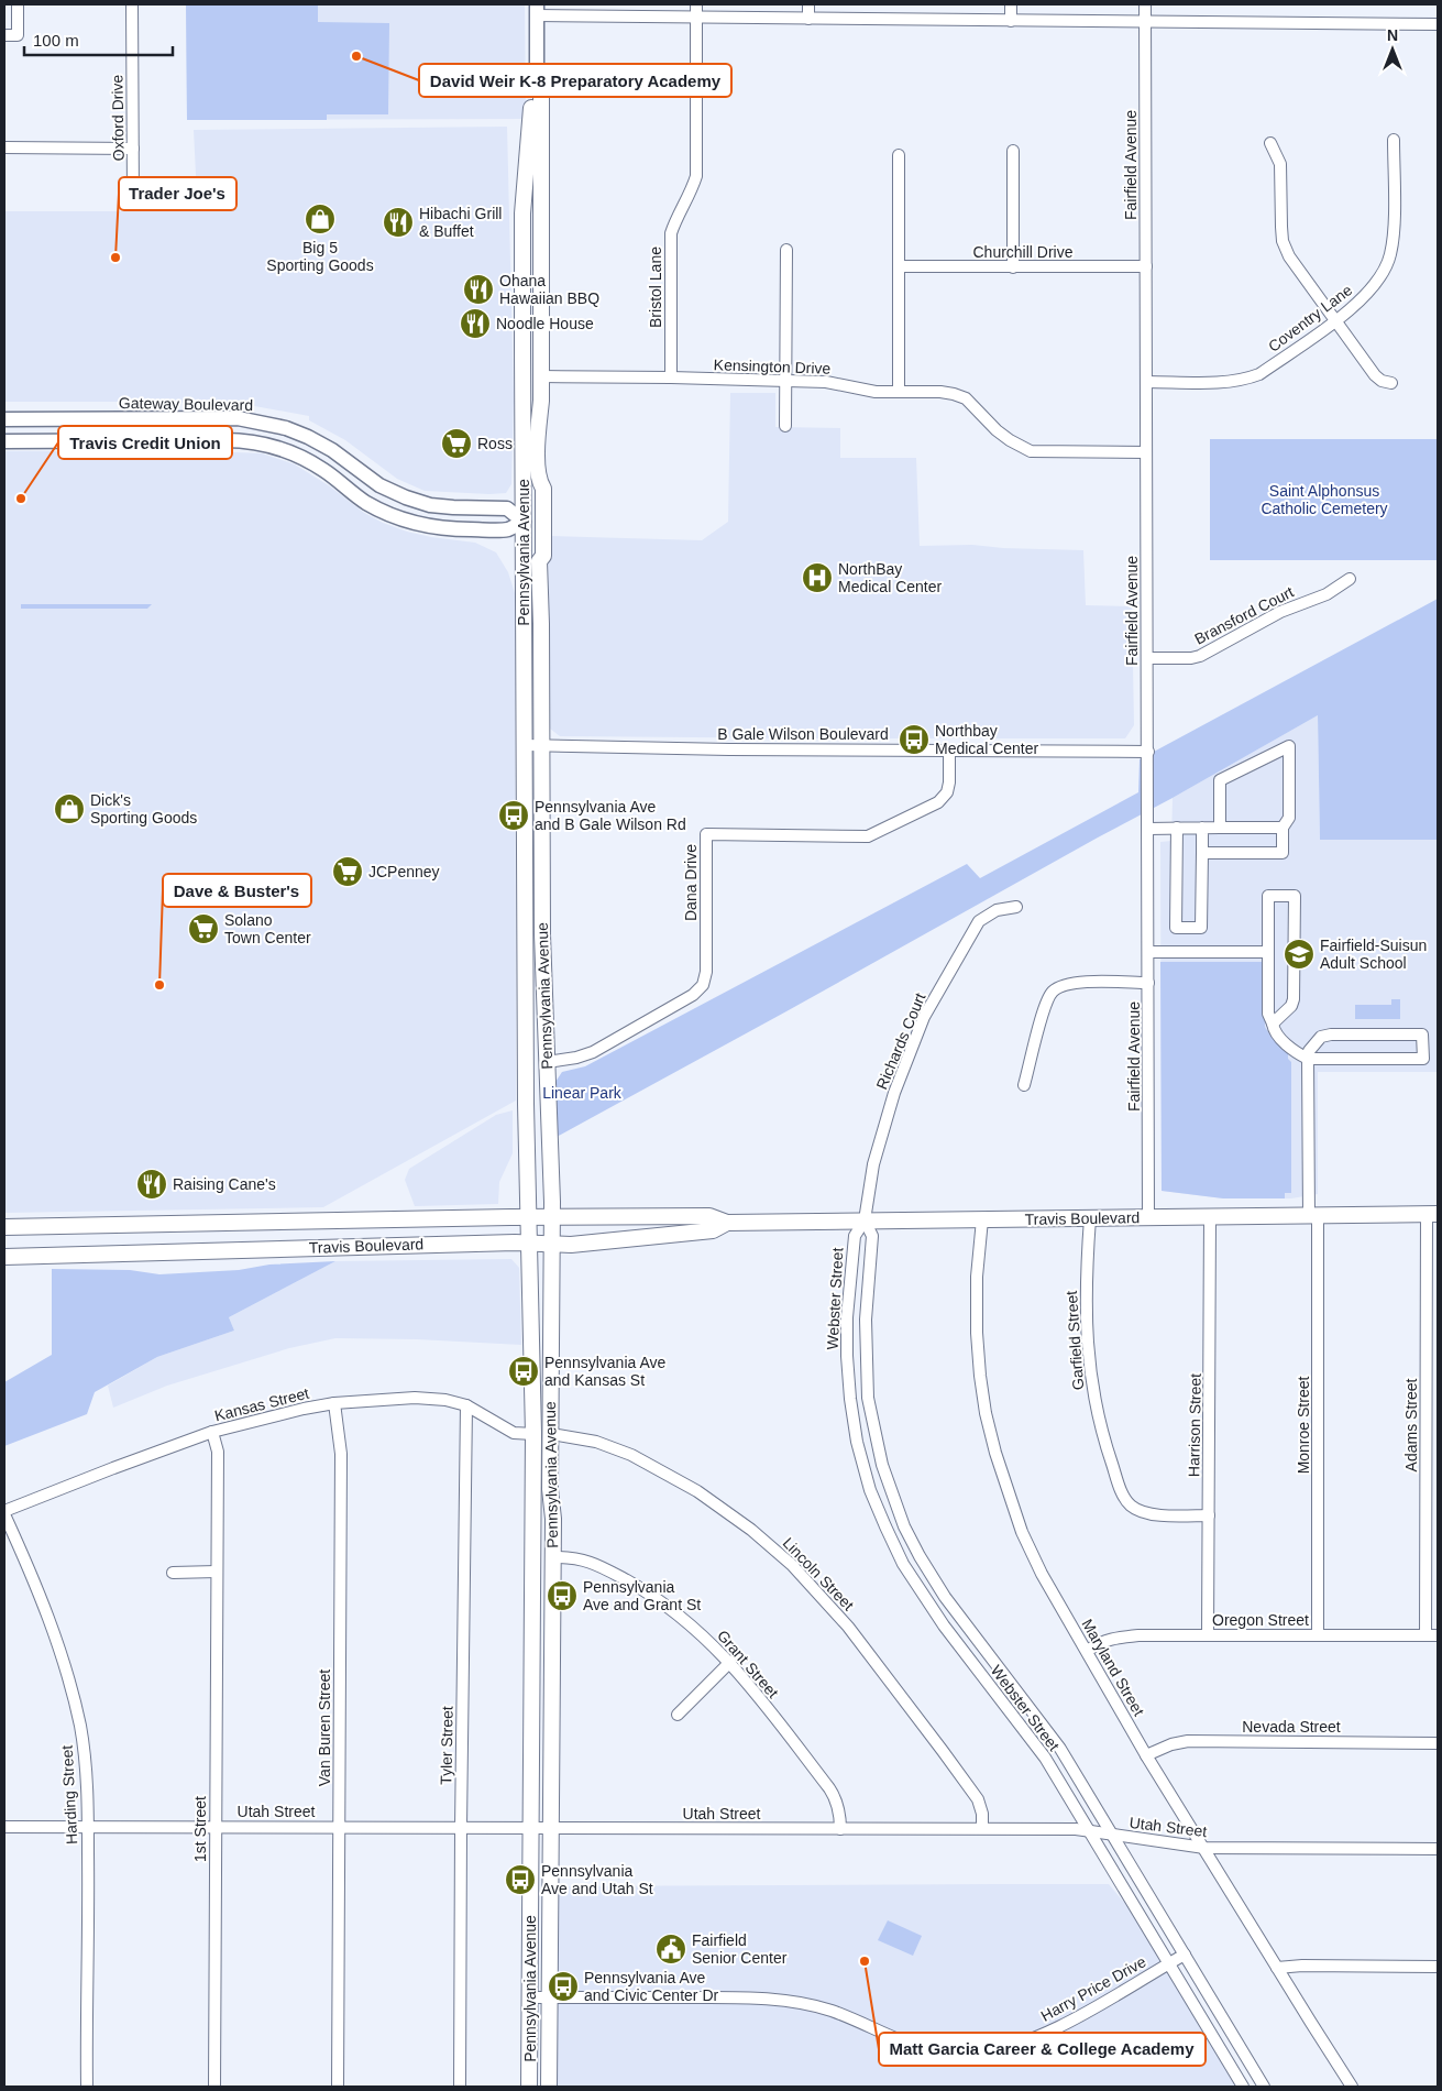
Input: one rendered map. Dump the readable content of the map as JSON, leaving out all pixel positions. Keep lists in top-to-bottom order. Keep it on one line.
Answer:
{"streets":{"main road":["Pennsylvania Avenue","Travis Boulevard"],"street":["Oxford Drive","Fairfield Avenue","Churchill Drive","Bristol Lane","Coventry Lane","Kensington Drive","Gateway Boulevard","Bransford Court","B Gale Wilson Boulevard","Dana Drive","Richards Court","Webster Street","Garfield Street","Kansas Street","Harrison Street","Monroe Street","Adams Street","Lincoln Street","Oregon Street","Grant Street","Maryland Street","Nevada Street","Van Buren Street","Tyler Street","Harding Street","Utah Street","1st Street","Harry Price Drive"]},"crossings":[["Fairfield Avenue","Churchill Drive"],["Fairfield Avenue","Coventry Lane"],["Fairfield Avenue","Kensington Drive"],["Fairfield Avenue","Bransford Court"],["Fairfield Avenue","B Gale Wilson Boulevard"],["Fairfield Avenue","Travis Boulevard"],["Bristol Lane","Kensington Drive"],["Kensington Drive","Pennsylvania Avenue"],["Gateway Boulevard","Pennsylvania Avenue"],["Pennsylvania Avenue","B Gale Wilson Boulevard"],["Pennsylvania Avenue","Dana Drive"],["Pennsylvania Avenue","Travis Boulevard"],["Pennsylvania Avenue","Kansas Street"],["Pennsylvania Avenue","Lincoln Street"],["Pennsylvania Avenue","Grant Street"],["Pennsylvania Avenue","Utah Street"],["Pennsylvania Avenue","Harry Price Drive"],["B Gale Wilson Boulevard","Dana Drive"],["Richards Court","Travis Boulevard"],["Richards Court","Webster Street"],["Travis Boulevard","Webster Street"],["Travis Boulevard","Garfield Street"],["Travis Boulevard","Harrison Street"],["Travis Boulevard","Monroe Street"],["Travis Boulevard","Adams Street"],["Travis Boulevard","Maryland Street"],["Webster Street","Utah Street"],["Webster Street","Harry Price Drive"],["Garfield Street","Harrison Street"],["Kansas Street","Van Buren Street"],["Kansas Street","Tyler Street"],["Kansas Street","Harding Street"],["Kansas Street","1st Street"],["Harrison Street","Oregon Street"],["Monroe Street","Oregon Street"],["Adams Street","Oregon Street"],["Lincoln Street","Utah Street"],["Oregon Street","Maryland Street"],["Grant Street","Utah Street"],["Maryland Street","Nevada Street"],["Maryland Street","Utah Street"],["Van Buren Street","Utah Street"],["Tyler Street","Utah Street"],["Harding Street","Utah Street"],["Utah Street","1st Street"]],"parks":["Saint Alphonsus Catholic Cemetery","Linear Park"],"places":{"other":["David Weir K-8 Preparatory Academy","Trader Joe's","Travis Credit Union","Dave & Buster's","Matt Garcia Career & College Academy"],"shop":["Big 5 Sporting Goods","Dick's Sporting Goods"],"restaurant":["Hibachi Grill & Buffet","Ohana Hawaiian BBQ","Noodle House","Raising Cane's"],"supermarket":["Ross","JCPenney","Solano Town Center"],"hospital":["NorthBay Medical Center"],"bus stop":["Northbay Medical Center","Pennsylvania Ave and B Gale Wilson Rd","Pennsylvania Ave and Kansas St","Pennsylvania Ave and Grant St","Pennsylvania Ave and Utah St","Pennsylvania Ave and Civic Center Dr"],"school or university":["Fairfield-Suisun Adult School"],"public building":["Fairfield Senior Center"]},"scale_bar":"100 m","north":"top"}
